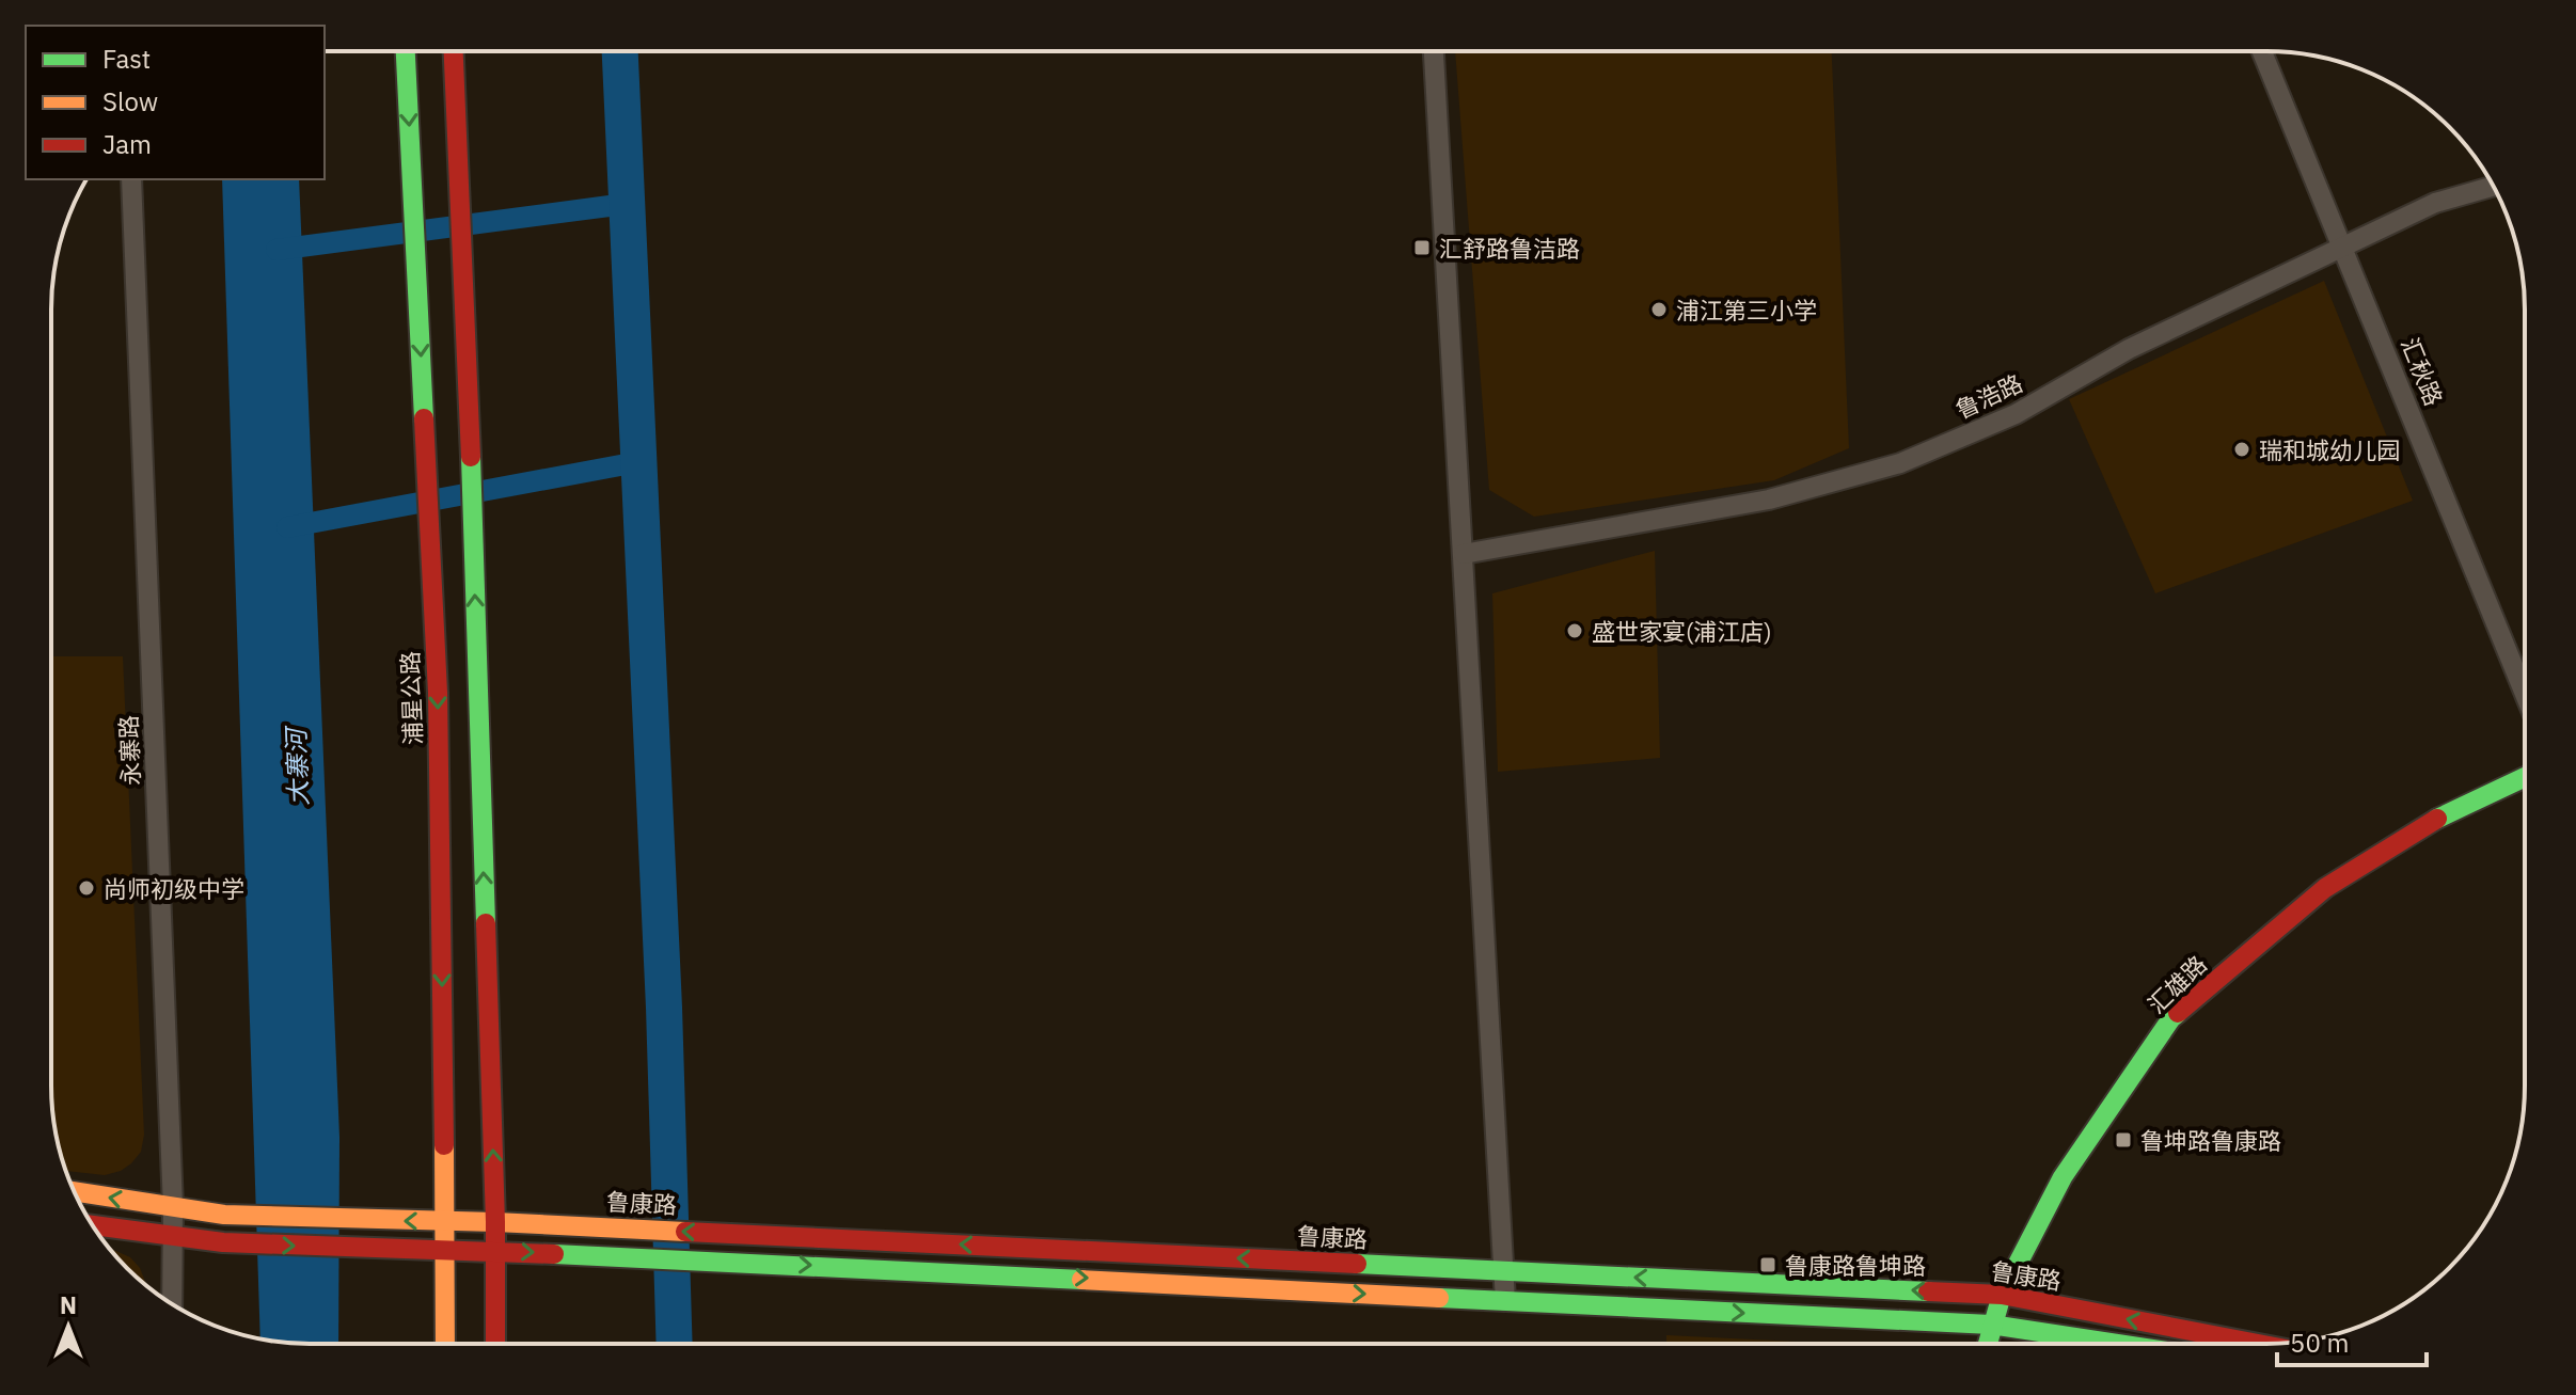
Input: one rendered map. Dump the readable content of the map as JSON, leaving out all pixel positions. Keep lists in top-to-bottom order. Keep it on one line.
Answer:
{"streets":{"street":["汇秋路","鲁浩路","浦星公路","永寨路","汇雄路","鲁康路"]},"crossings":[["汇秋路","鲁浩路"],["浦星公路","鲁康路"],["永寨路","鲁康路"],["汇雄路","鲁康路"]],"water":["大寨河"],"places":{"transit":["汇舒路鲁洁路","鲁坤路鲁康路","鲁康路鲁坤路"],"other":["浦江第三小学","瑞和城幼儿园","盛世家宴(浦江店)","尚师初级中学"]},"legend":["Fast","Slow","Jam"],"scale_bar":"50 m","north":"top"}
